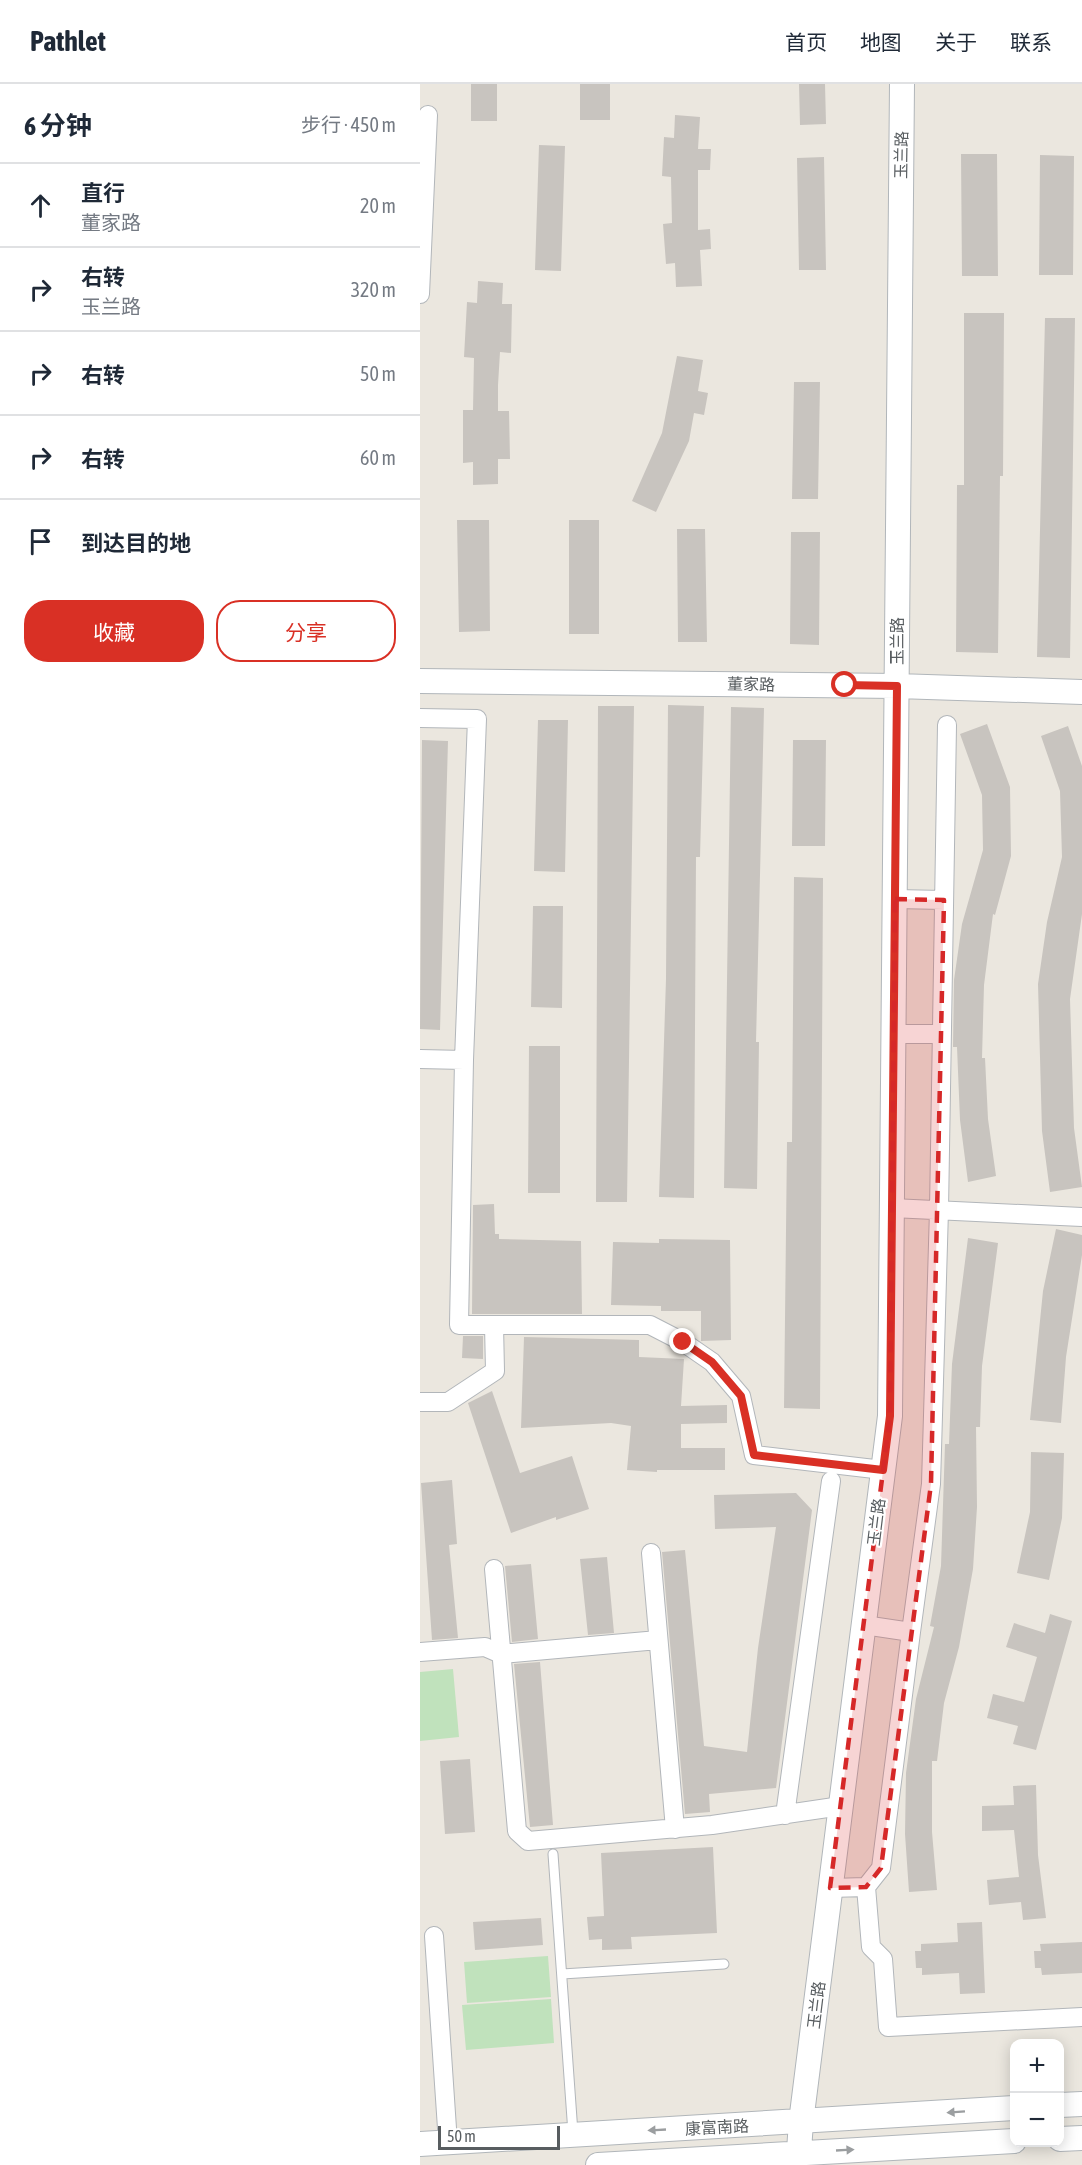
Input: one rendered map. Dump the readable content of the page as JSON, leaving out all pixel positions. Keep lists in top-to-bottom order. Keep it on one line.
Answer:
{"streets":{"street":["玉兰路","董家路","康富南路"]},"crossings":[["玉兰路","董家路"],["玉兰路","康富南路"]],"scale_bar":"50 m","page":{"header":"Pathlet","nav":["首页","地图","关于","联系"],"heading":["6 分钟","步行 · 450 m"],"list":[["直行","董家路","20 m"],["右转","玉兰路","320 m"],["右转","50 m"],["右转","60 m"],"到达目的地"],"buttons":["收藏","分享"],"map_buttons":["+","−"],"scale":"50 m"}}
